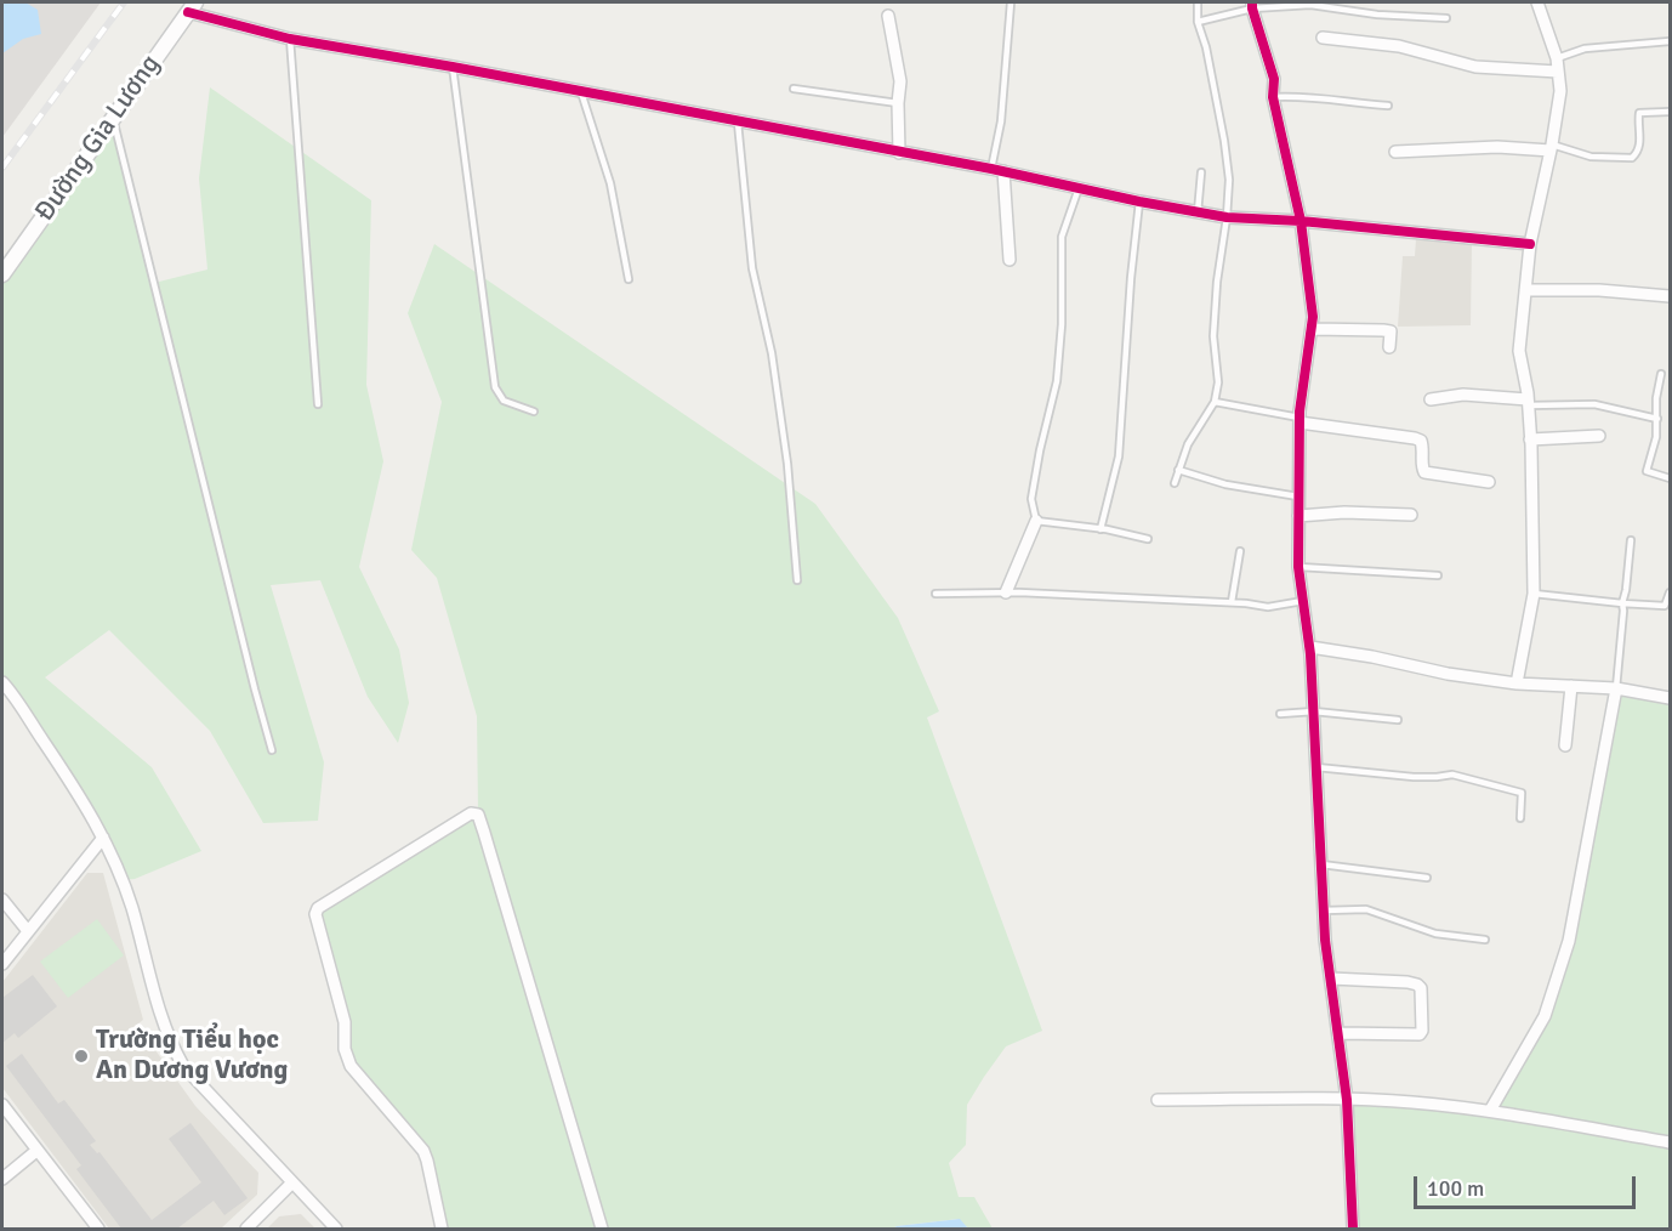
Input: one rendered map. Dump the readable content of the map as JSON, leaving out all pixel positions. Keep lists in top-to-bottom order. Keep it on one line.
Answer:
{"streets":{"street":["Đường Gia Lương"]},"places":["Trường Tiểu học An Dương Vương"],"scale_bar":"100 m"}
